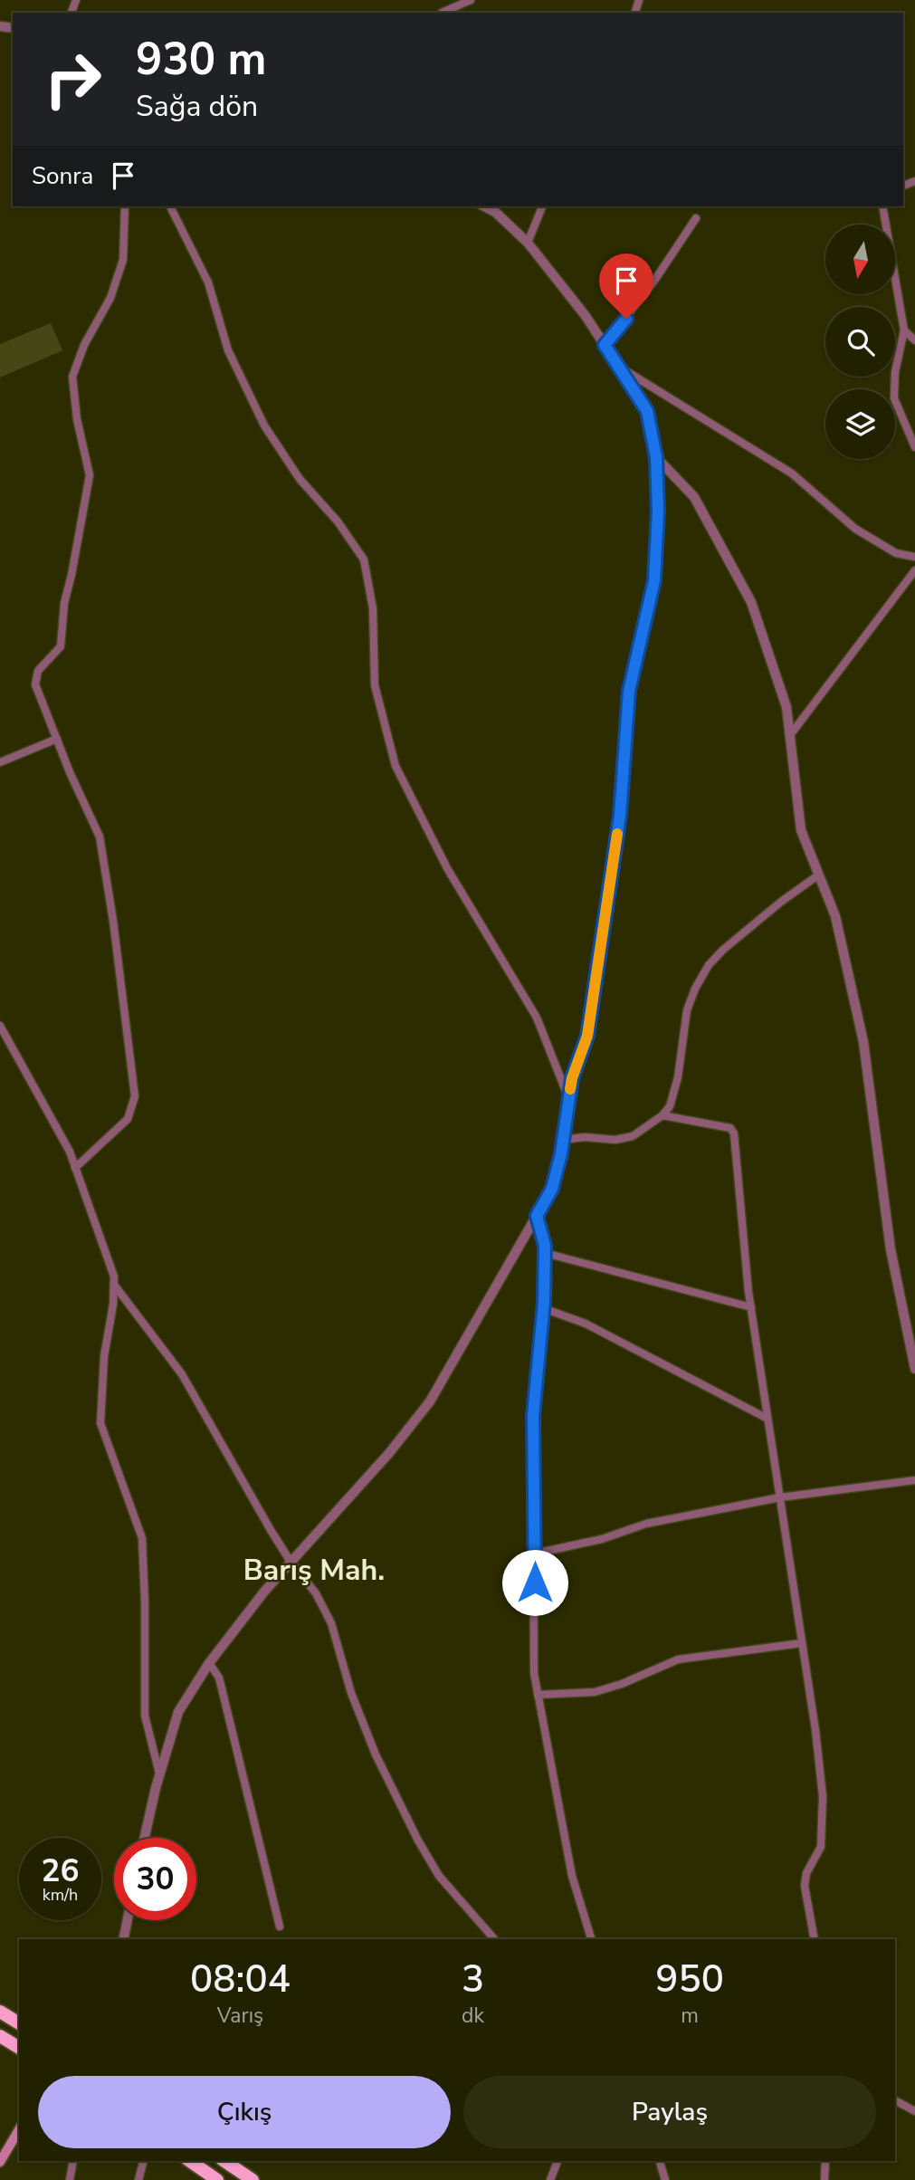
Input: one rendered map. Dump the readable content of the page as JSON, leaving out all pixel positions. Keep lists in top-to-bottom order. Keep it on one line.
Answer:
{"districts":["Barış Mah."],"north":"bottom","page":{"turn":["930 m","Sağa dön"],"then":"Sonra","speed":"26 km/h","limit":"30","eta":["08:04","Varış","3","dk","950","m"],"buttons":["Çıkış","Paylaş"]}}
